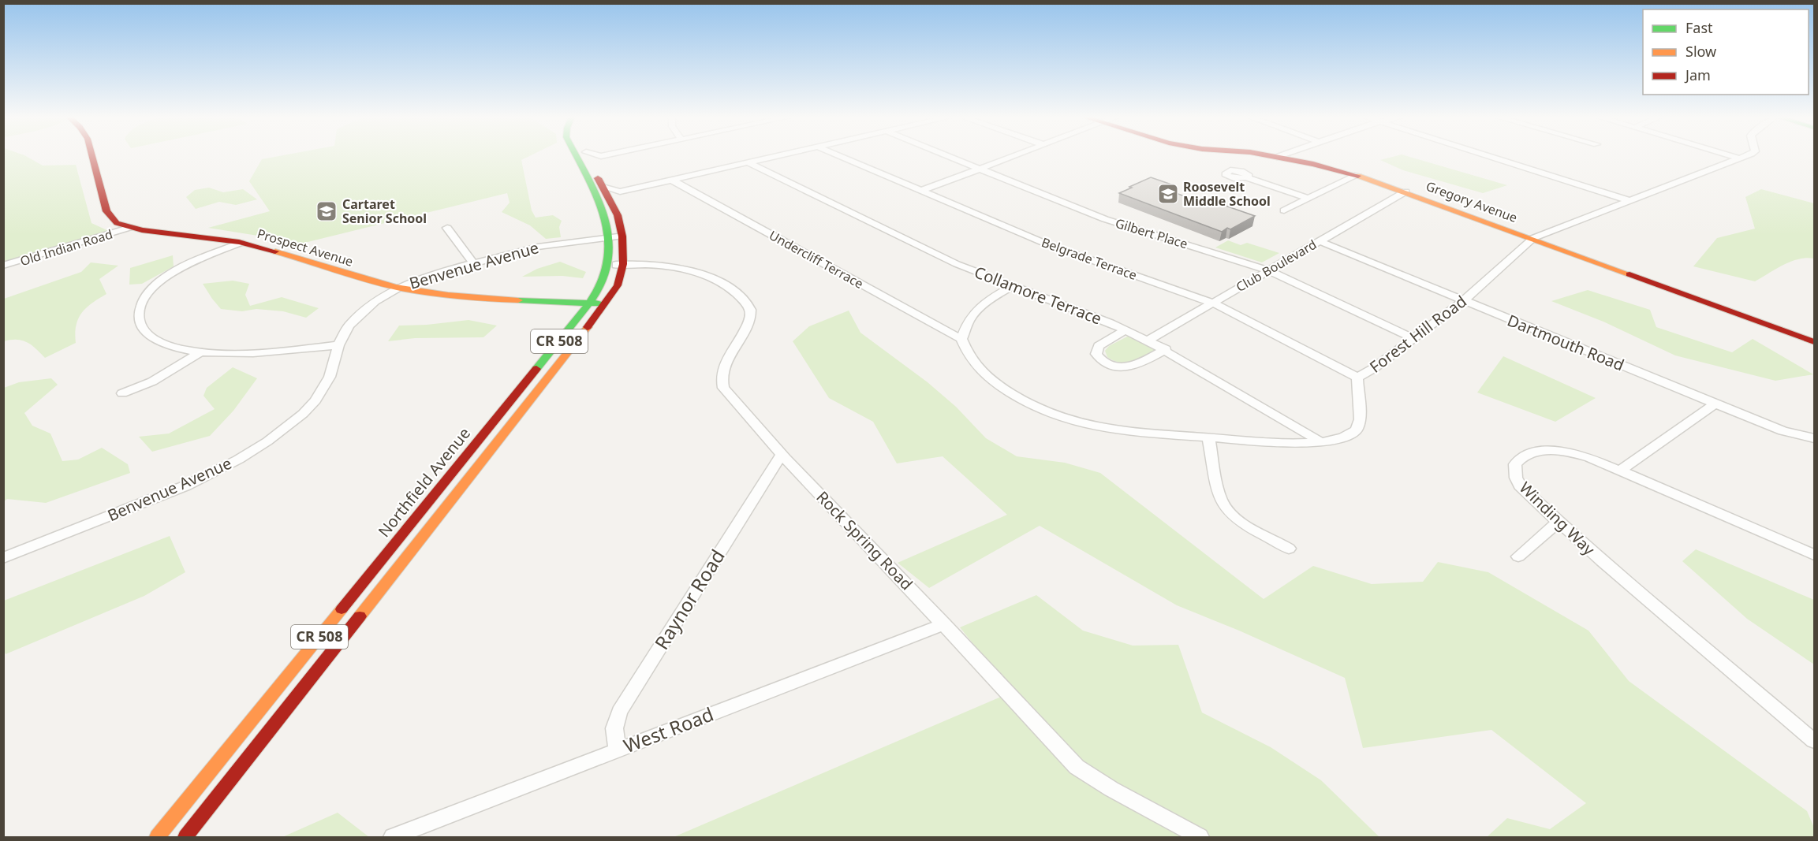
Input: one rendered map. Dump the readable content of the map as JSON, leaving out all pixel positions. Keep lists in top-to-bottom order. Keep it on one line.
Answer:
{"streets":{"main road":["Gregory Avenue","Prospect Avenue","CR 508","Northfield Avenue"],"street":["Gilbert Place","Old Indian Road","Belgrade Terrace","Undercliff Terrace","Benvenue Avenue","Club Boulevard","Collamore Terrace","Forest Hill Road","Dartmouth Road","Winding Way","Rock Spring Road","Raynor Road","West Road"]},"crossings":[["Gregory Avenue","Club Boulevard"],["Gregory Avenue","Forest Hill Road"],["Gilbert Place","Club Boulevard"],["Gilbert Place","Forest Hill Road"],["Old Indian Road","Prospect Avenue"],["Prospect Avenue","Benvenue Avenue"],["Prospect Avenue","Northfield Avenue"],["Belgrade Terrace","Club Boulevard"],["Belgrade Terrace","Forest Hill Road"],["Undercliff Terrace","Forest Hill Road"],["Benvenue Avenue","Northfield Avenue"],["Club Boulevard","Collamore Terrace"],["Club Boulevard","Dartmouth Road"],["Collamore Terrace","Forest Hill Road"],["Forest Hill Road","Dartmouth Road"],["Northfield Avenue","Rock Spring Road"],["Rock Spring Road","Raynor Road"],["Rock Spring Road","West Road"],["Raynor Road","West Road"]],"places":{"school or university":["Roosevelt Middle School","Cartaret Senior School"]},"legend":["Fast","Slow","Jam"]}
